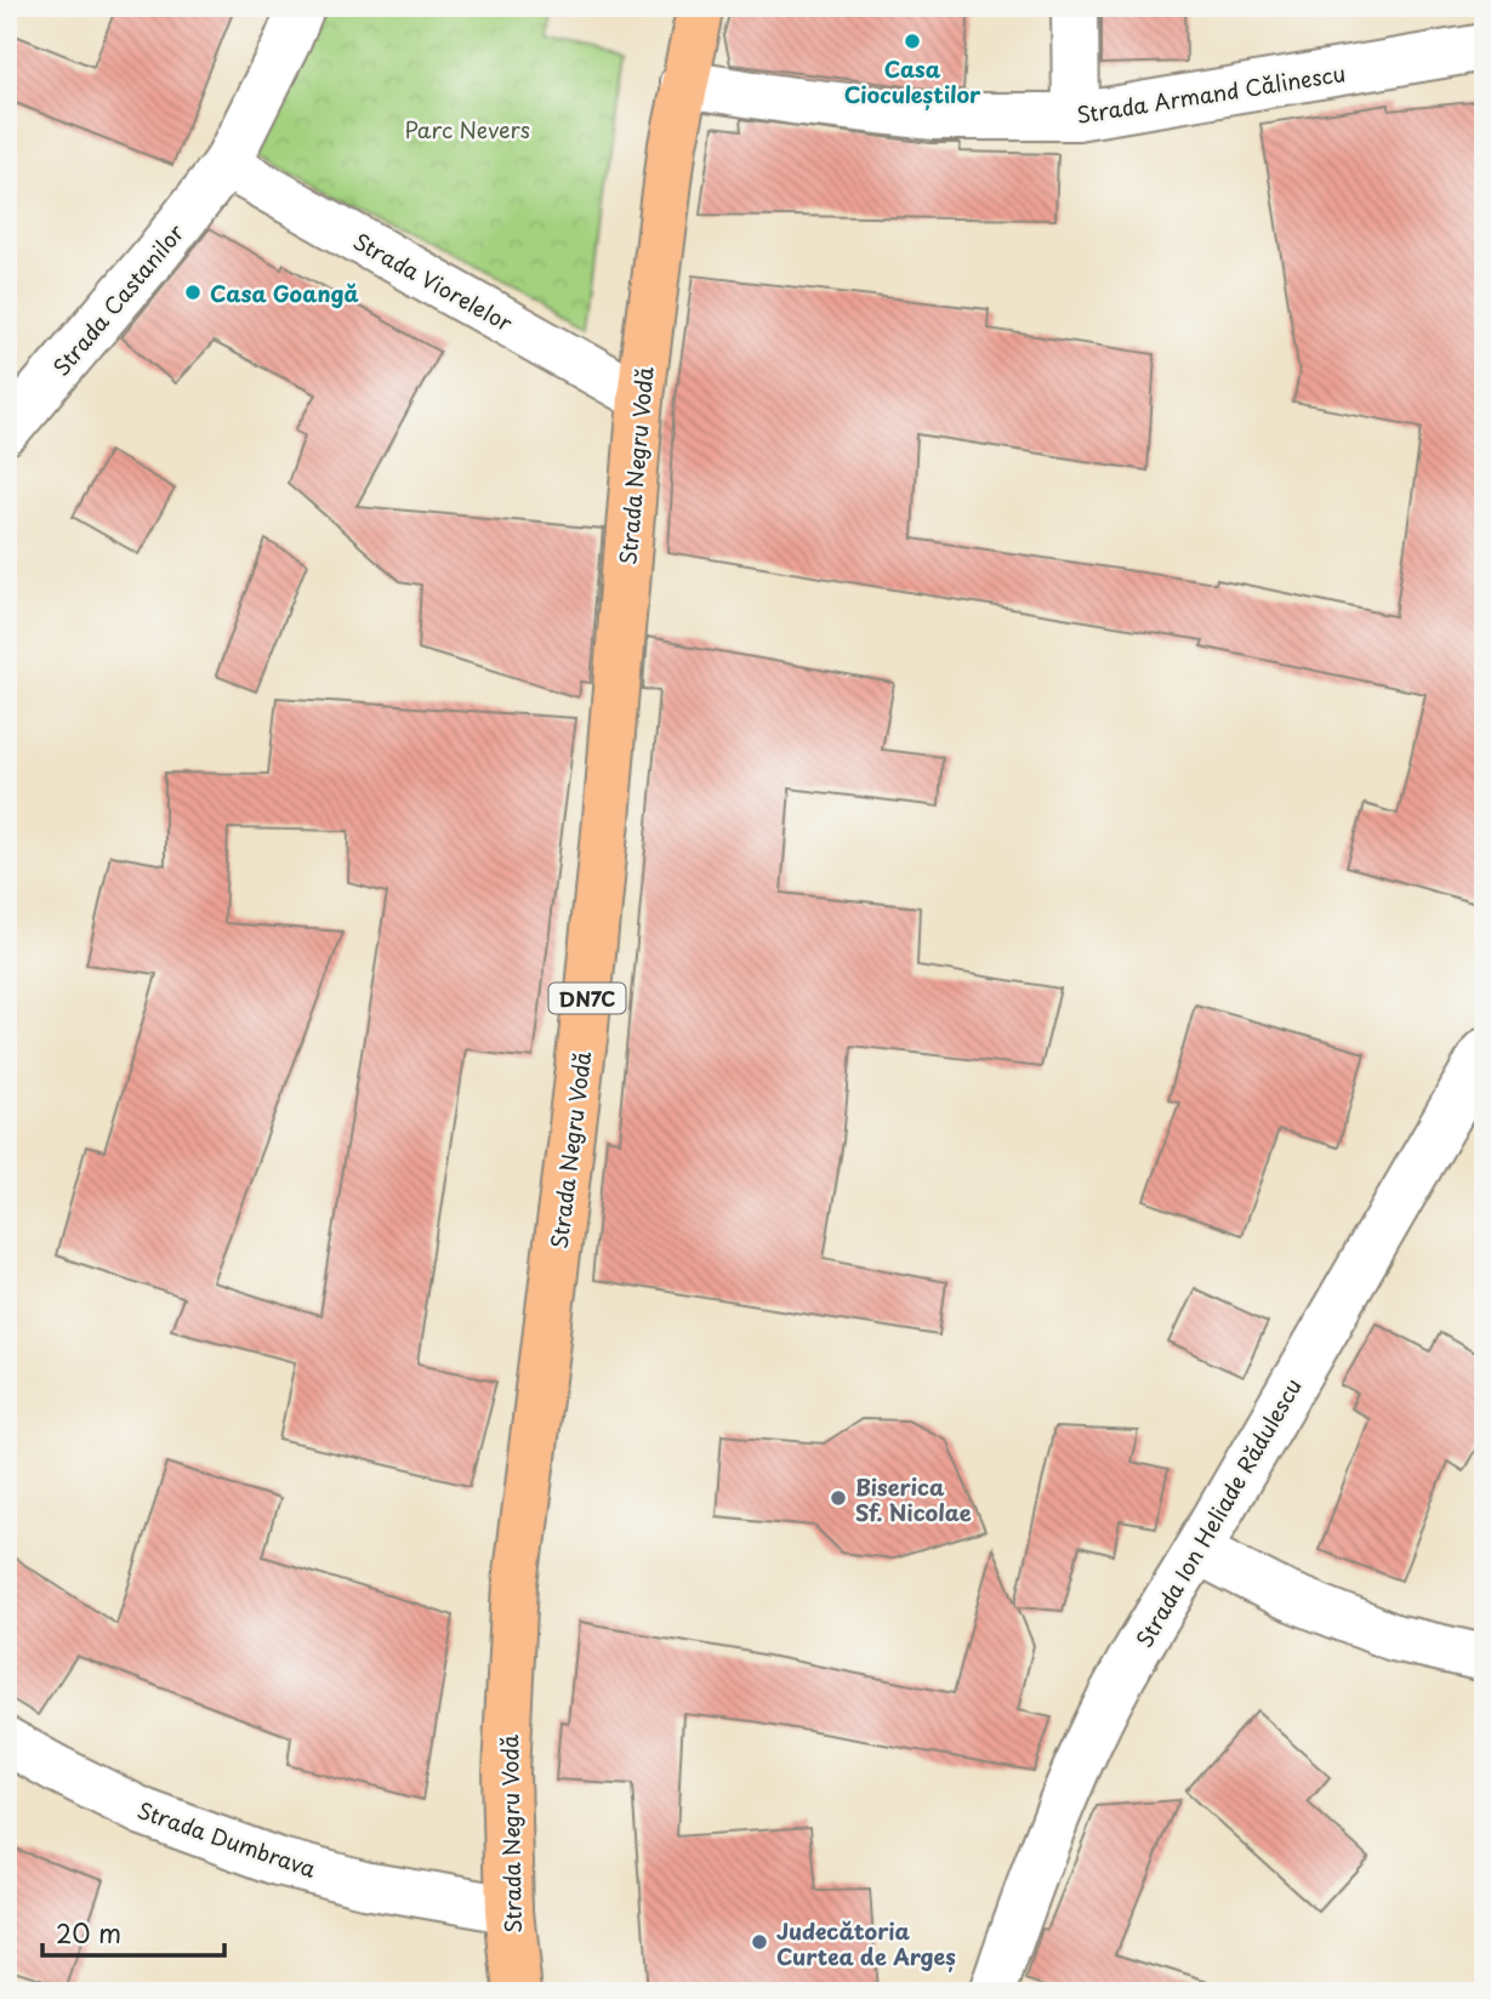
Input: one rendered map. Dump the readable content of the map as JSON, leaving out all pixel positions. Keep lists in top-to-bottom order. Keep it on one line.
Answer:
{"streets":{"main road":["Strada Negru Vodă","DN7C"],"street":["Strada Armand Călinescu","Strada Viorelelor","Strada Castanilor","Strada Ion Heliade Rădulescu","Strada Dumbrava"]},"crossings":[["Strada Armand Călinescu","Strada Negru Vodă"],["Strada Viorelelor","Strada Castanilor"],["Strada Viorelelor","Strada Negru Vodă"],["Strada Negru Vodă","Strada Dumbrava"]],"parks":["Parc Nevers"],"places":["Casa Cioculeștilor","Casa Goangă","Biserica Sf. Nicolae","Judecătoria Curtea de Argeș"],"scale_bar":"20 m"}
